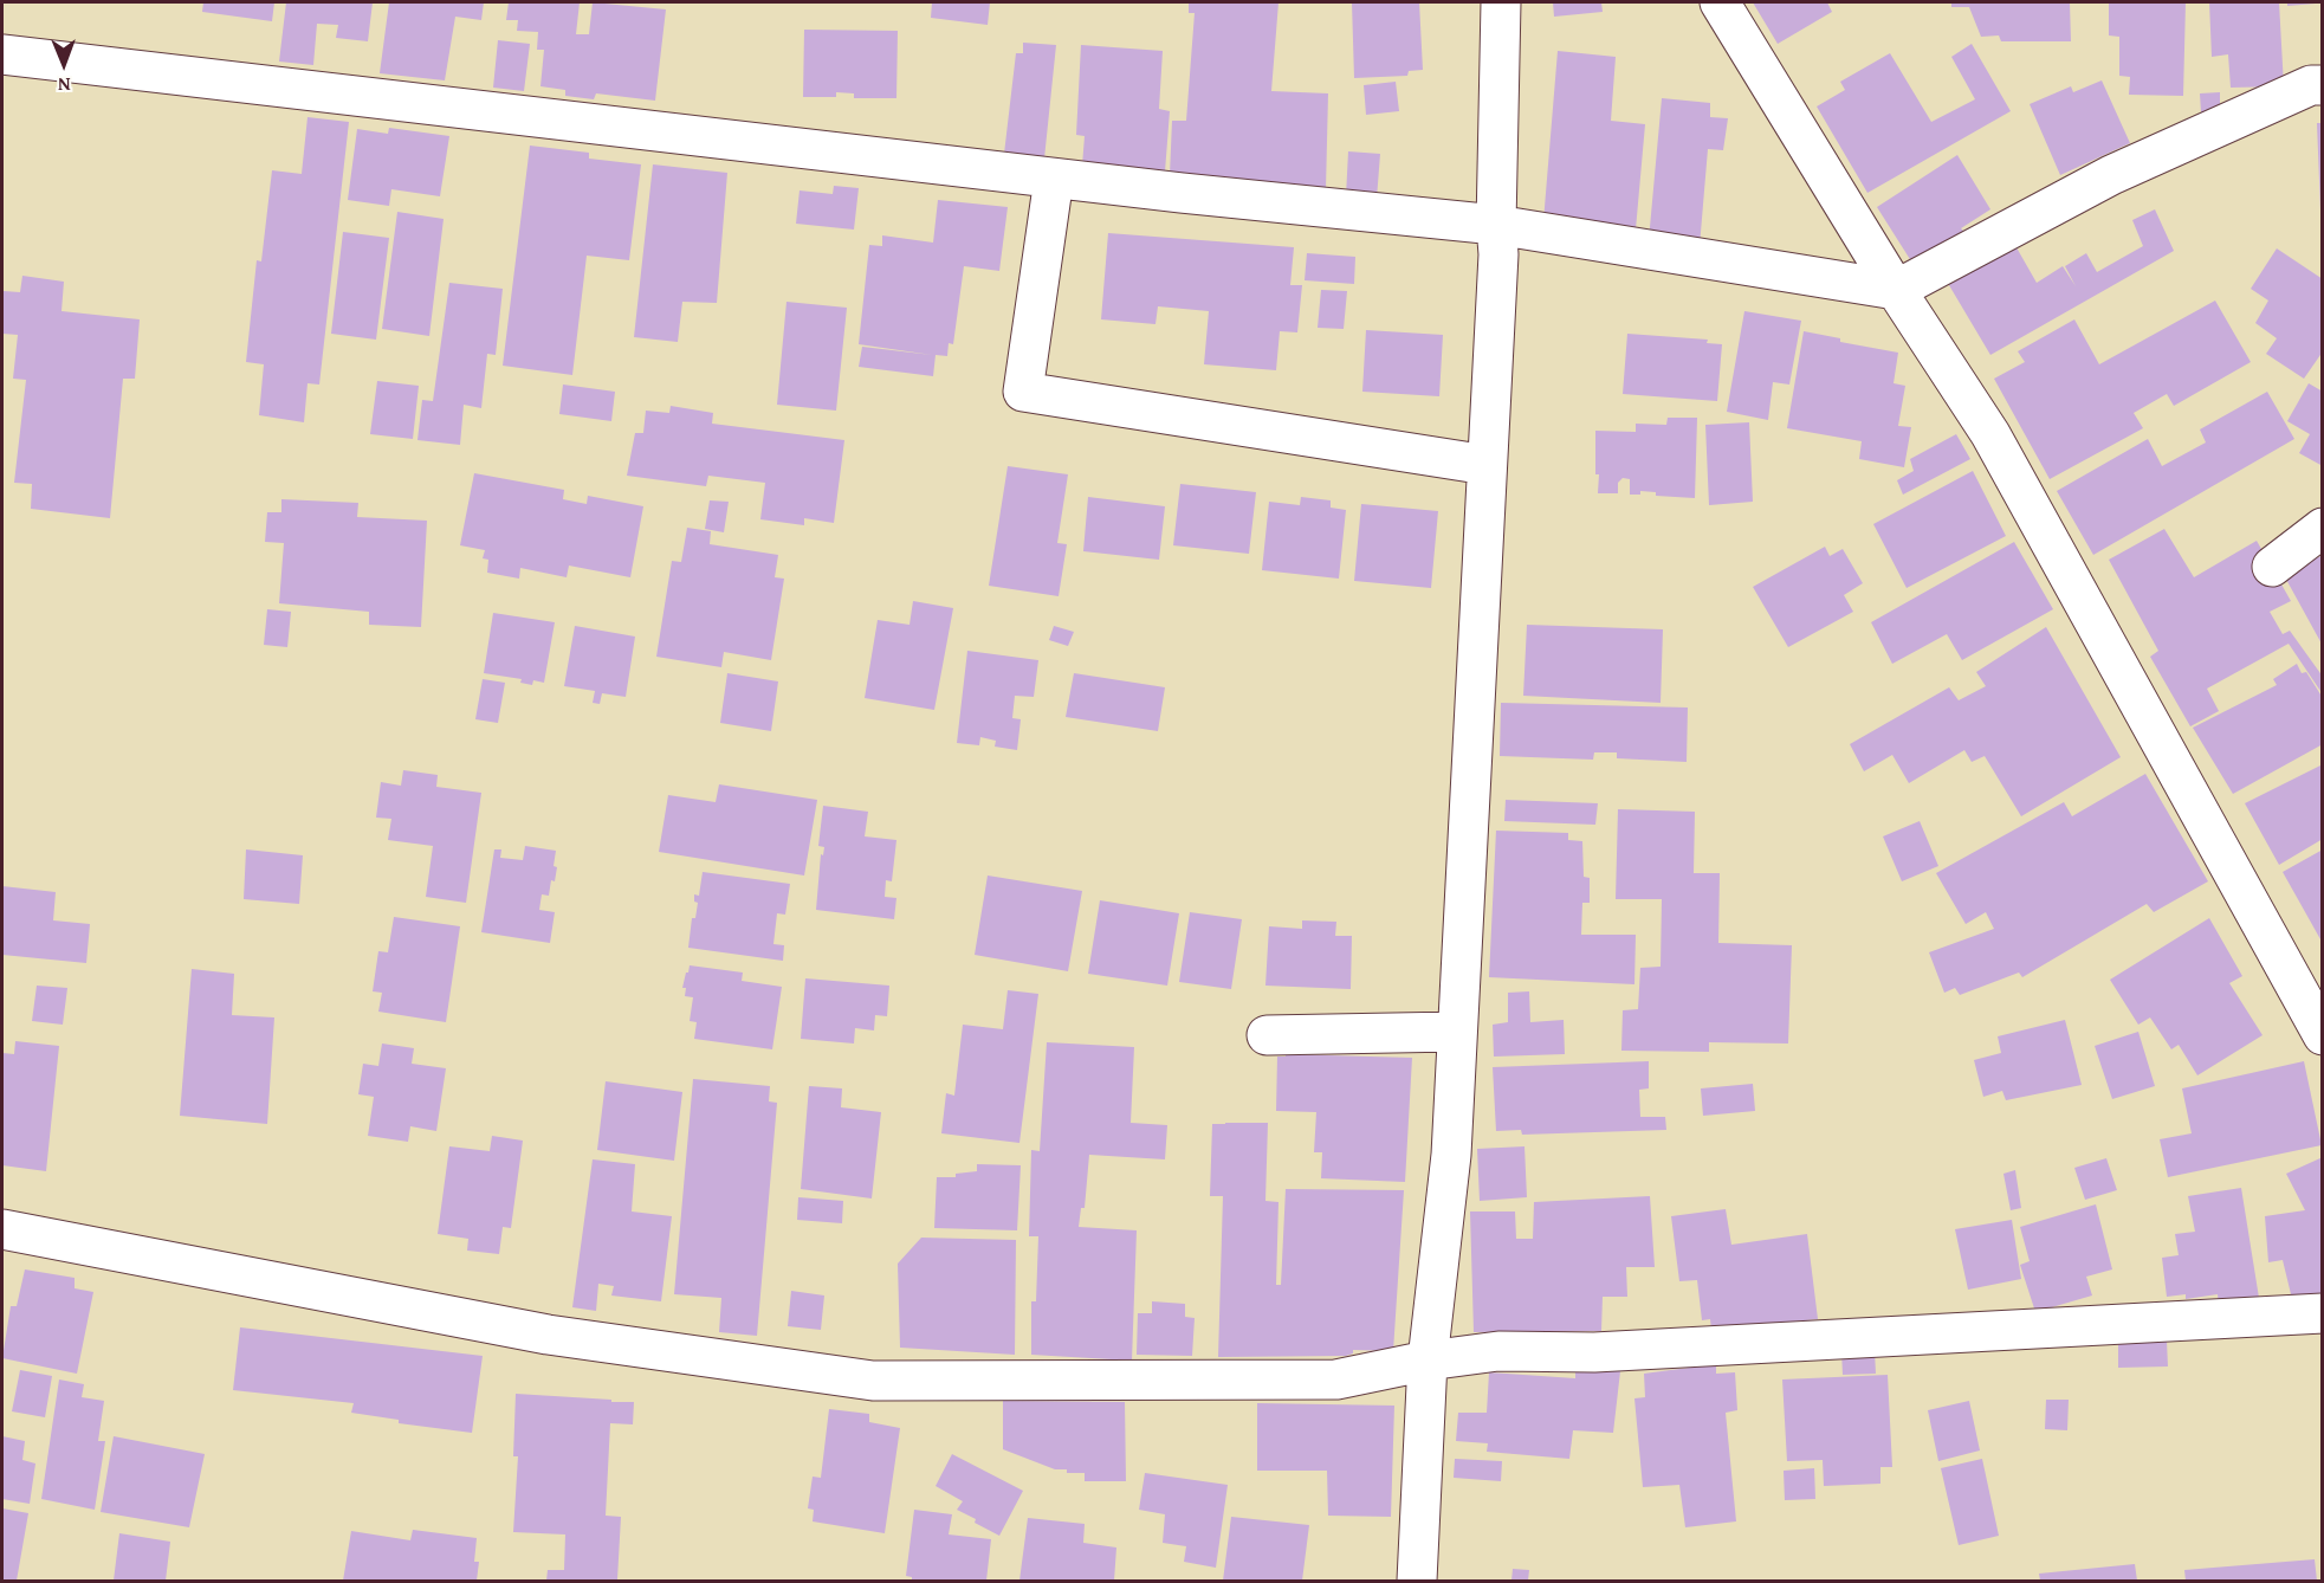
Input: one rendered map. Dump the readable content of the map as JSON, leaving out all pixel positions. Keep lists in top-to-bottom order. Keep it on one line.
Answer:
{"north":"bottom"}
